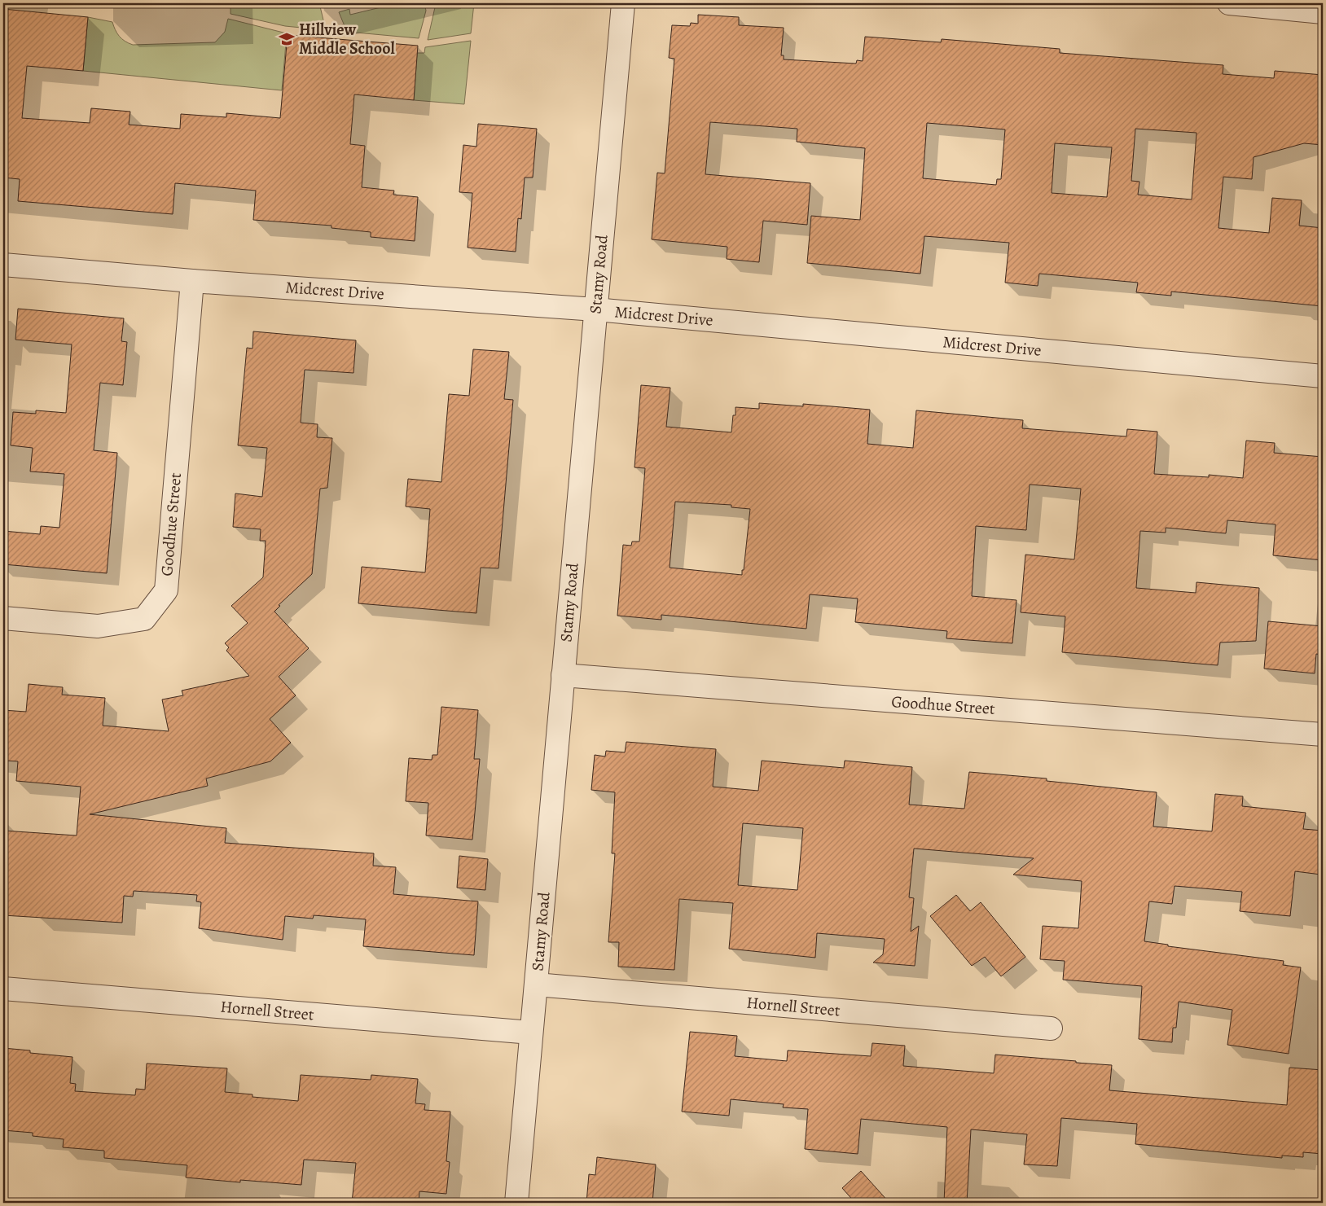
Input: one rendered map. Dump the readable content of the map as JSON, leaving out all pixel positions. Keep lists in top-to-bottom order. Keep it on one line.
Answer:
{"streets":{"street":["Stamy Road","Midcrest Drive","Goodhue Street","Hornell Street"]},"crossings":[["Stamy Road","Midcrest Drive"],["Stamy Road","Goodhue Street"],["Stamy Road","Hornell Street"],["Midcrest Drive","Goodhue Street"]],"places":{"school or university":["Hillview Middle School"]}}
